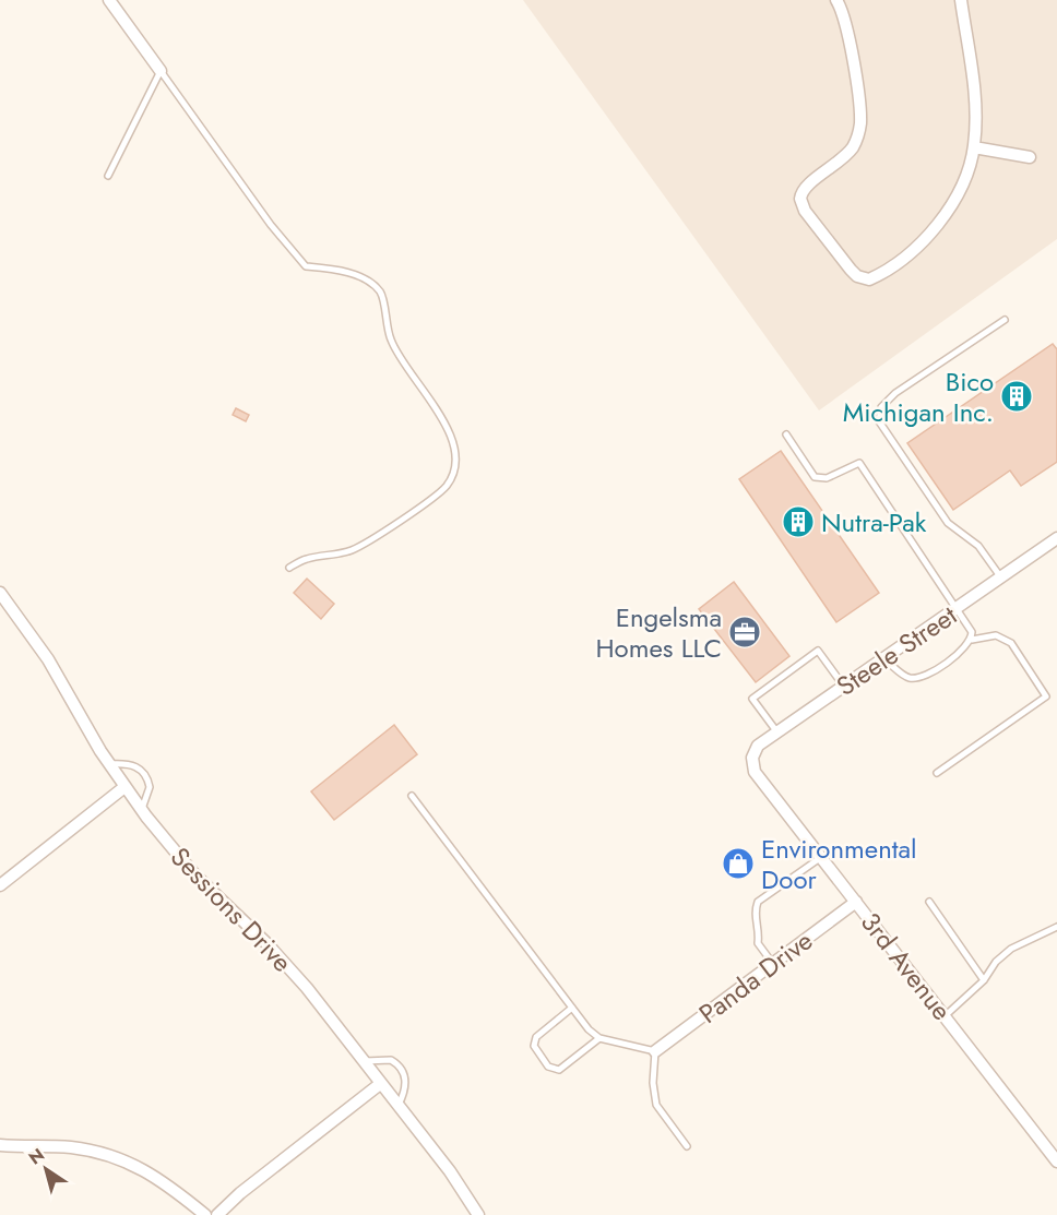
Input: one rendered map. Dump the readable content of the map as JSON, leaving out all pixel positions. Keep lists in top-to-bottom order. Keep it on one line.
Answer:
{"streets":{"street":["Steele Street","Sessions Drive","3rd Avenue","Panda Drive"]},"crossings":[["Steele Street","3rd Avenue"],["3rd Avenue","Panda Drive"]],"places":{"building":["Bico Michigan Inc.","Nutra-Pak"],"office":["Engelsma Homes LLC"],"shop":["Environmental Door"]},"north":"top left"}
